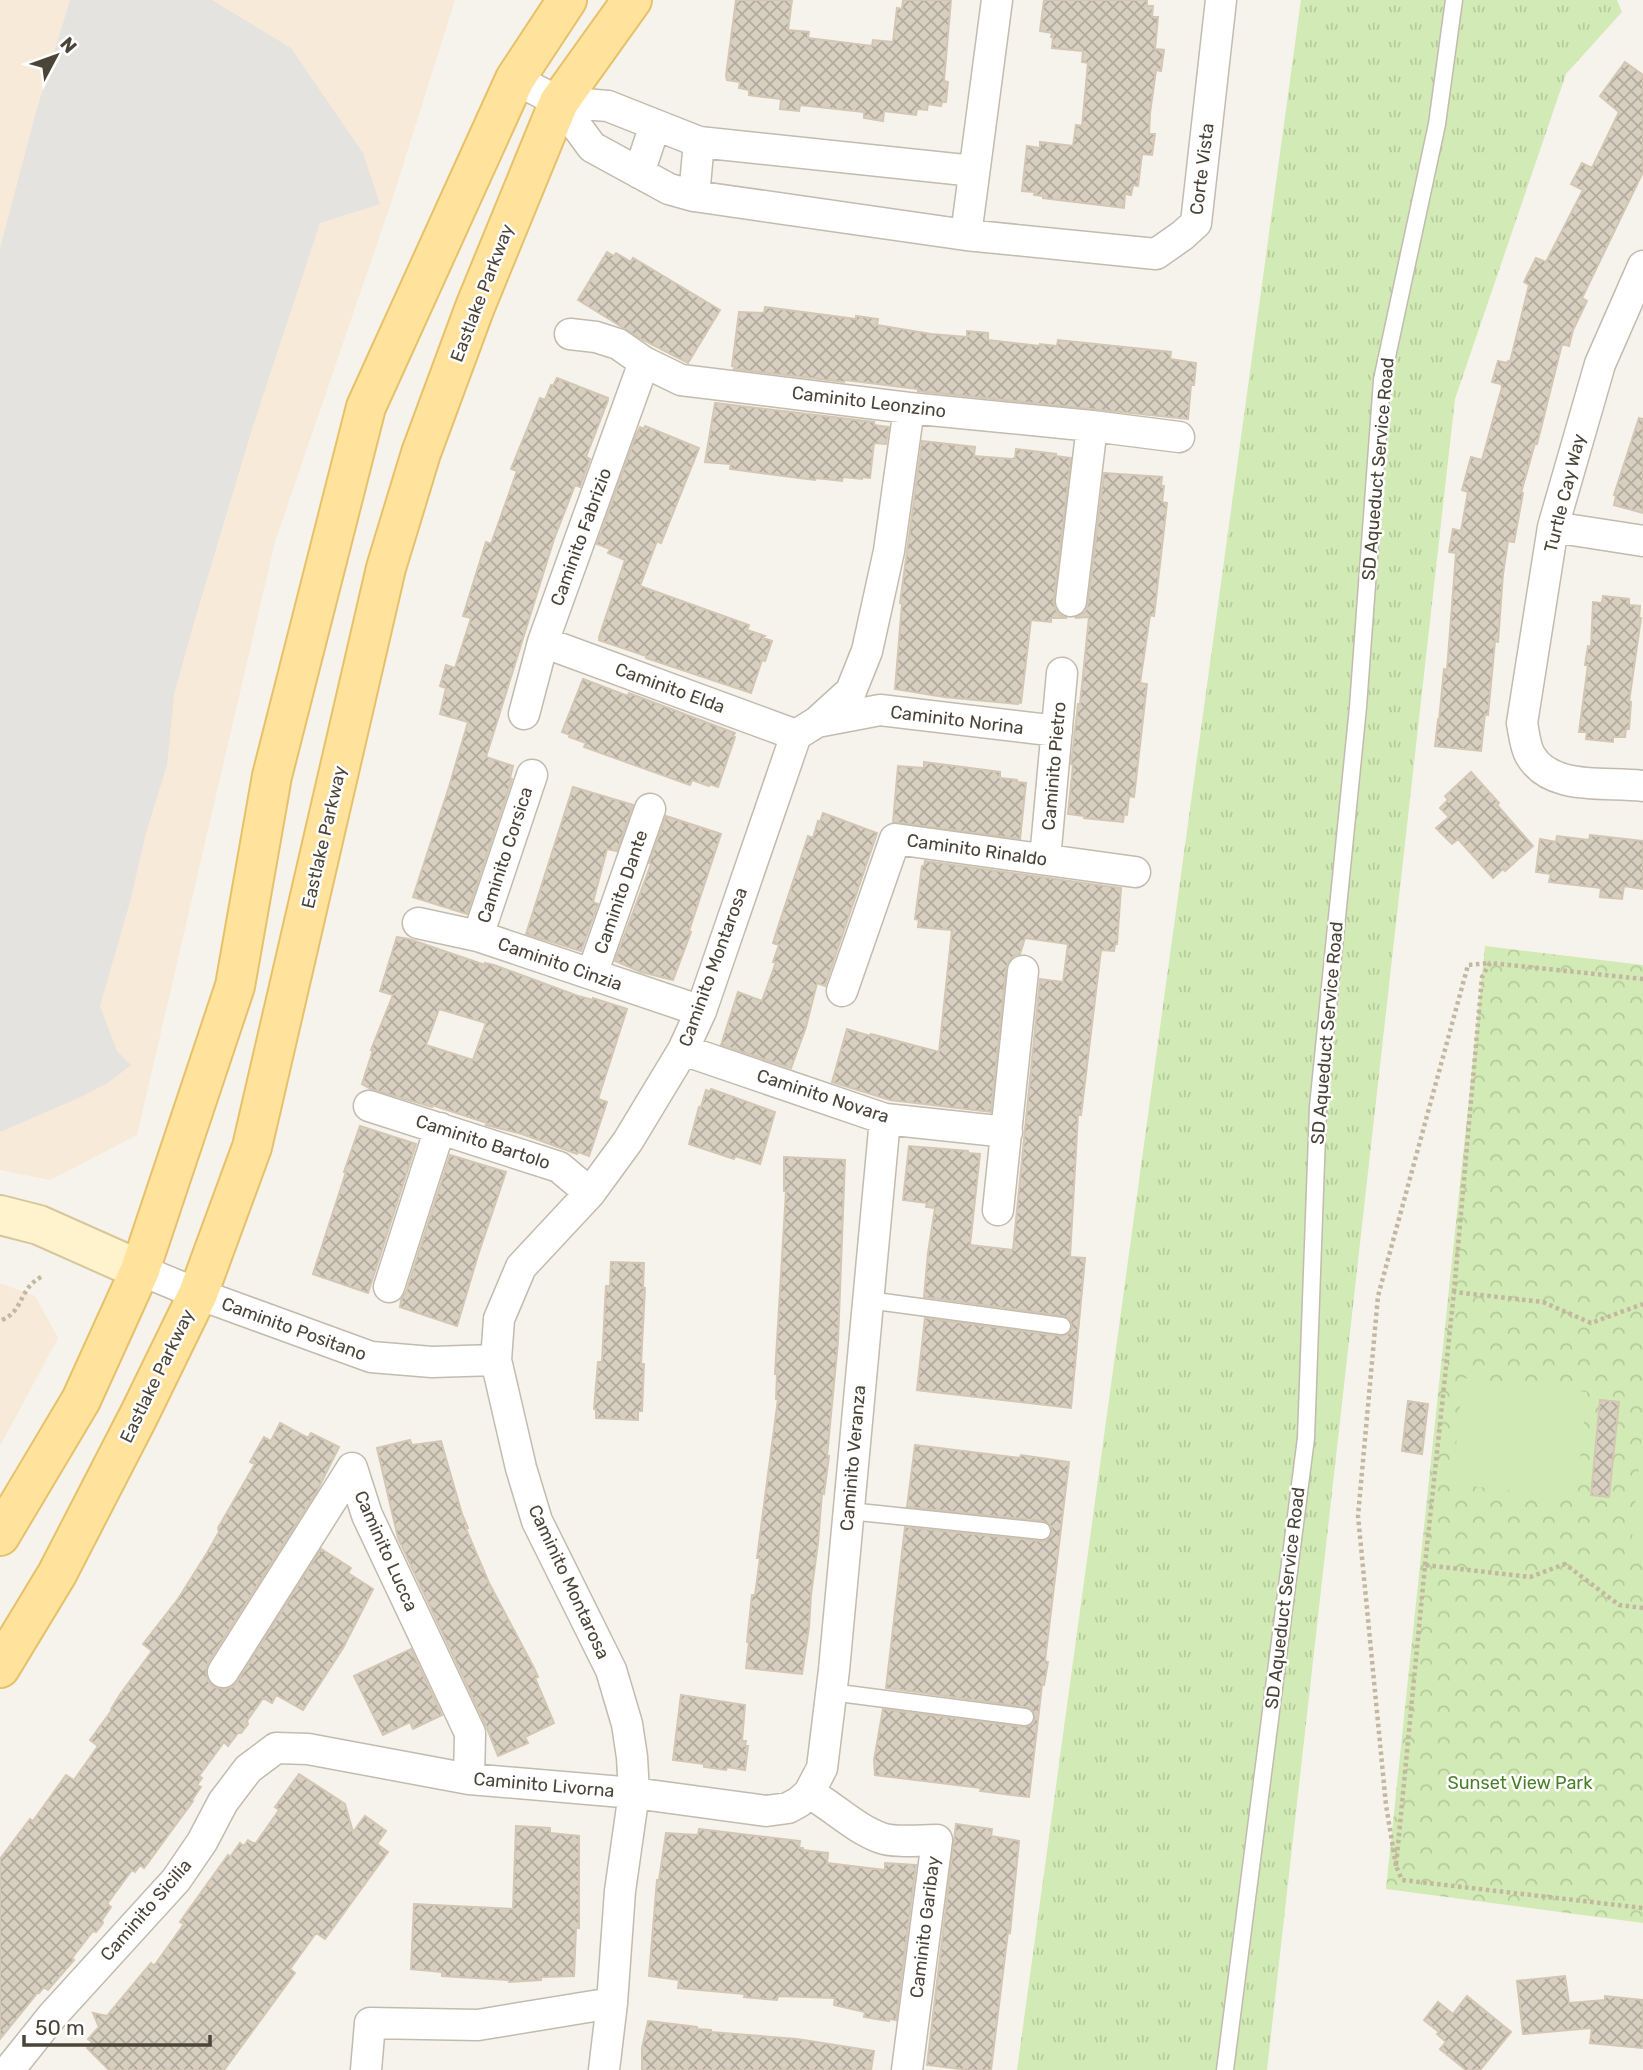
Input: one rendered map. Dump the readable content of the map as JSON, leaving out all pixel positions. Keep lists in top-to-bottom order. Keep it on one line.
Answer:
{"streets":{"main road":["Eastlake Parkway"],"street":["Corte Vista","Caminito Leonzino","Turtle Cay Way","Caminito Fabrizio","Caminito Elda","Caminito Norina","Caminito Pietro","Caminito Rinaldo","Caminito Corsica","Caminito Dante","Caminito Cinzia","Caminito Montarosa","Caminito Novara","Caminito Bartolo","Caminito Positano","Caminito Veranza","Caminito Lucca","Caminito Livorna","Caminito Sicilia","Caminito Garibay"],"lane":["SD Aqueduct Service Road"]},"crossings":[["Corte Vista","Eastlake Parkway"],["Eastlake Parkway","Caminito Positano"],["Caminito Leonzino","Caminito Fabrizio"],["Caminito Leonzino","Caminito Montarosa"],["Caminito Fabrizio","Caminito Elda"],["Caminito Elda","Caminito Norina"],["Caminito Elda","Caminito Montarosa"],["Caminito Norina","Caminito Pietro"],["Caminito Norina","Caminito Montarosa"],["Caminito Pietro","Caminito Rinaldo"],["Caminito Corsica","Caminito Cinzia"],["Caminito Dante","Caminito Cinzia"],["Caminito Cinzia","Caminito Montarosa"],["Caminito Montarosa","Caminito Novara"],["Caminito Montarosa","Caminito Bartolo"],["Caminito Montarosa","Caminito Positano"],["Caminito Montarosa","Caminito Livorna"],["Caminito Novara","Caminito Veranza"],["Caminito Veranza","Caminito Livorna"],["Caminito Veranza","Caminito Garibay"],["Caminito Lucca","Caminito Livorna"],["Caminito Livorna","Caminito Sicilia"],["Caminito Livorna","Caminito Garibay"]],"parks":["Sunset View Park"],"scale_bar":"50 m","north":"top right"}
